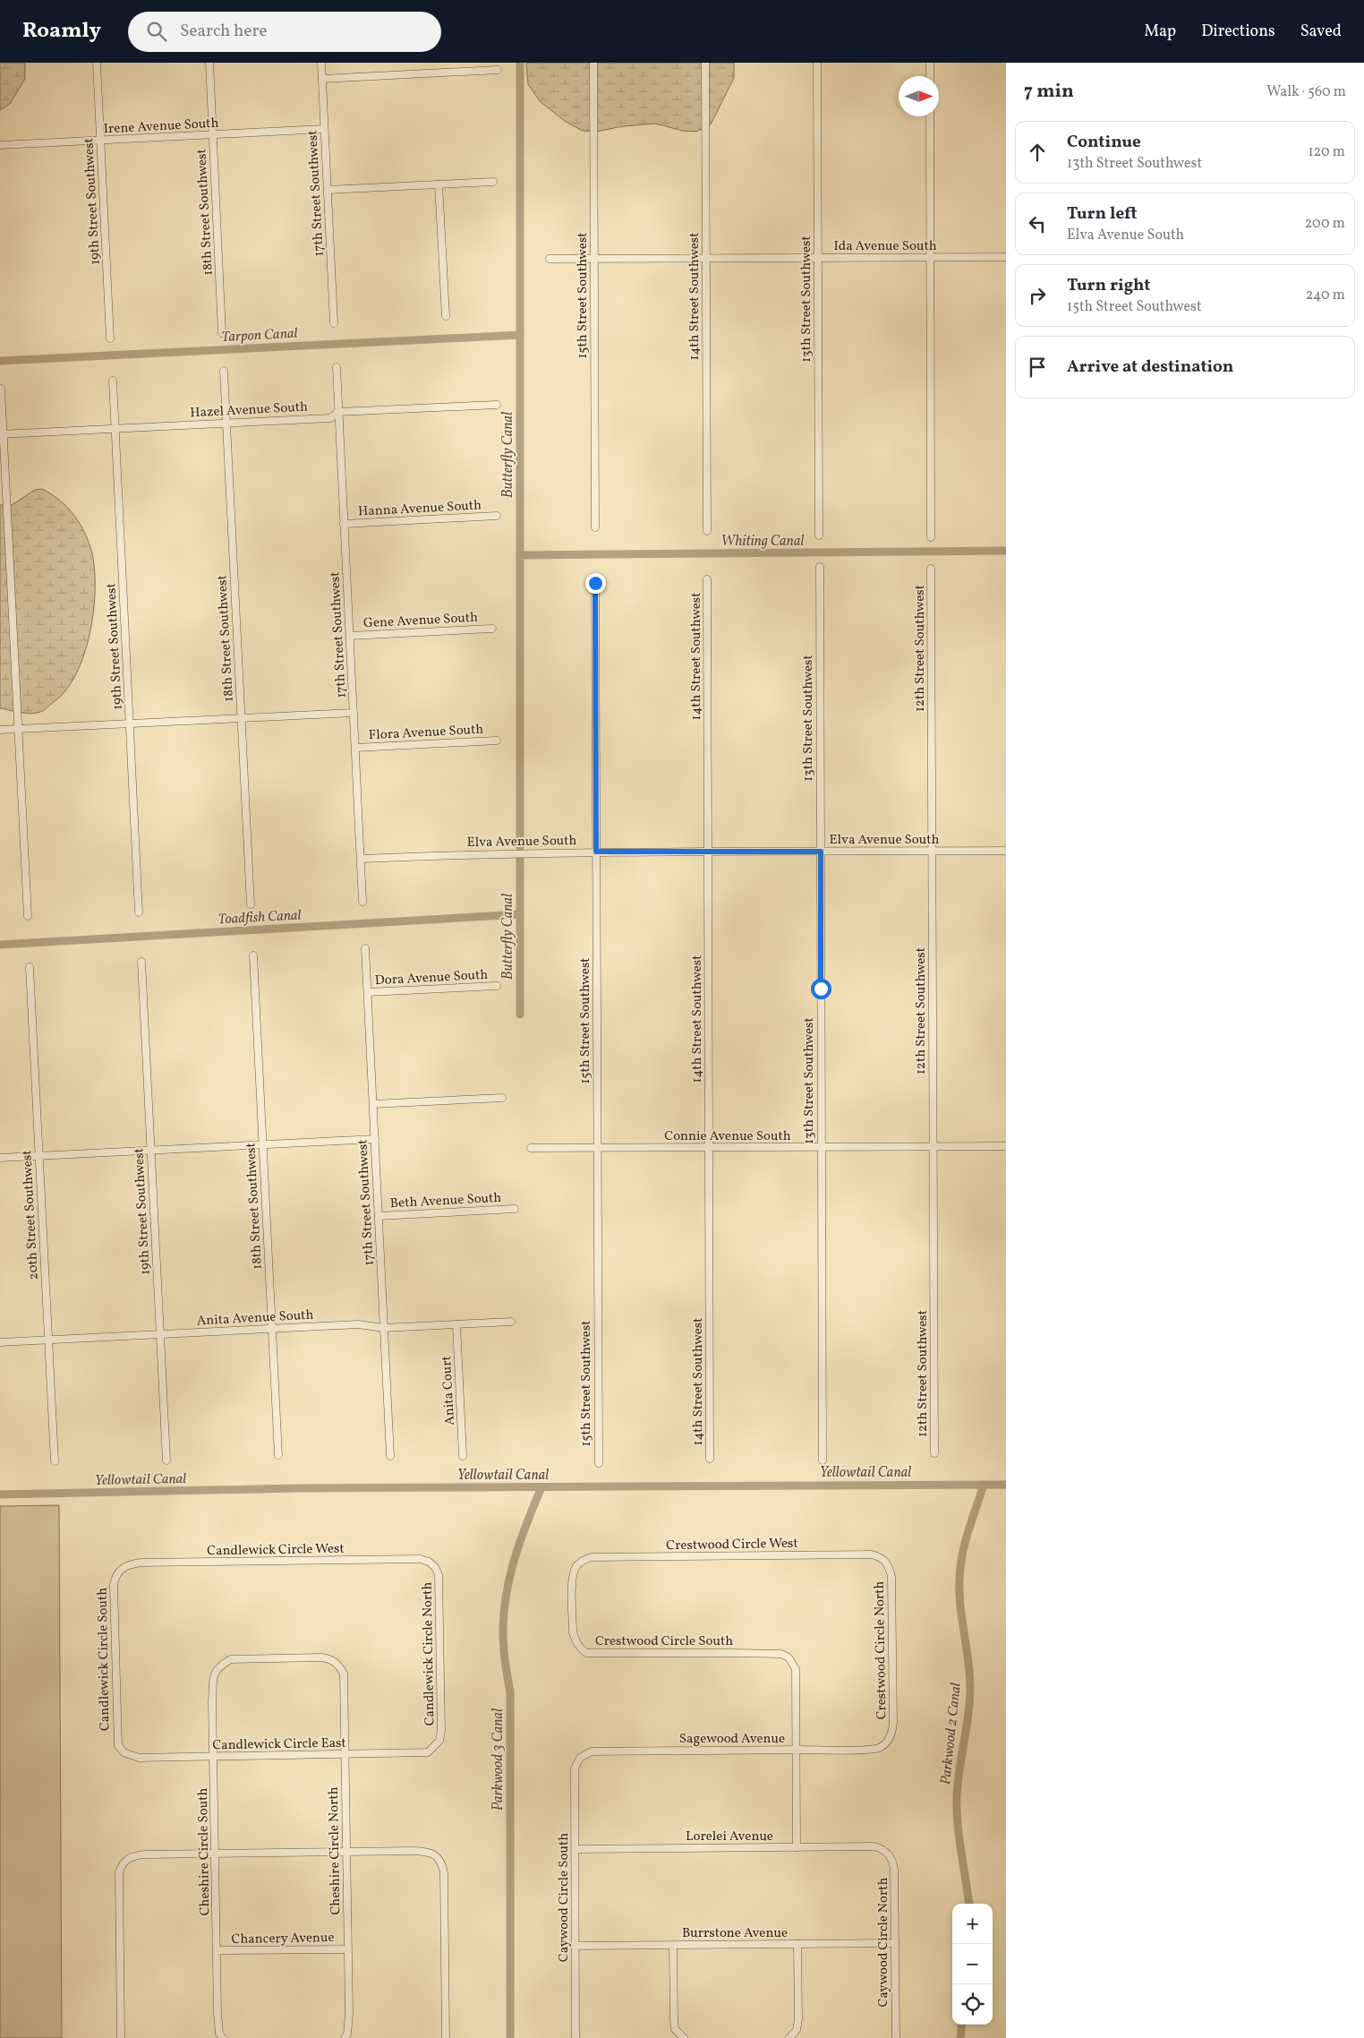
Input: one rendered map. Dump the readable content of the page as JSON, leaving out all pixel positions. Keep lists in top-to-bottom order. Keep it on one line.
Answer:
{"streets":{"street":["Irene Avenue South","17th Street Southwest","19th Street Southwest","18th Street Southwest","Ida Avenue South","15th Street Southwest","14th Street Southwest","13th Street Southwest","Hazel Avenue South","Hanna Avenue South","Gene Avenue South","12th Street Southwest","Flora Avenue South","Elva Avenue South","Dora Avenue South","Connie Avenue South","Beth Avenue South","20th Street Southwest","Anita Avenue South","Anita Court","Crestwood Circle West","Candlewick Circle West","Crestwood Circle South","Crestwood Circle North","Candlewick Circle North","Candlewick Circle South","Sagewood Avenue","Candlewick Circle East","Lorelei Avenue","Cheshire Circle North","Cheshire Circle South","Caywood Circle South","Burrstone Avenue","Chancery Avenue","Caywood Circle North"]},"crossings":[["Irene Avenue South","17th Street Southwest"],["Irene Avenue South","19th Street Southwest"],["Irene Avenue South","18th Street Southwest"],["17th Street Southwest","Hazel Avenue South"],["17th Street Southwest","Hanna Avenue South"],["17th Street Southwest","Gene Avenue South"],["17th Street Southwest","Flora Avenue South"],["17th Street Southwest","Elva Avenue South"],["17th Street Southwest","Dora Avenue South"],["17th Street Southwest","Beth Avenue South"],["17th Street Southwest","Anita Avenue South"],["19th Street Southwest","Hazel Avenue South"],["19th Street Southwest","Flora Avenue South"],["19th Street Southwest","Anita Avenue South"],["18th Street Southwest","Hazel Avenue South"],["18th Street Southwest","Flora Avenue South"],["18th Street Southwest","Anita Avenue South"],["Ida Avenue South","15th Street Southwest"],["Ida Avenue South","14th Street Southwest"],["Ida Avenue South","13th Street Southwest"],["15th Street Southwest","Elva Avenue South"],["15th Street Southwest","Connie Avenue South"],["14th Street Southwest","Elva Avenue South"],["14th Street Southwest","Connie Avenue South"],["13th Street Southwest","Elva Avenue South"],["13th Street Southwest","Connie Avenue South"],["12th Street Southwest","Elva Avenue South"],["12th Street Southwest","Connie Avenue South"],["20th Street Southwest","Anita Avenue South"],["Anita Avenue South","Anita Court"],["Crestwood Circle West","Crestwood Circle South"],["Crestwood Circle West","Crestwood Circle North"],["Candlewick Circle West","Candlewick Circle North"],["Candlewick Circle West","Candlewick Circle South"],["Crestwood Circle South","Sagewood Avenue"],["Crestwood Circle North","Sagewood Avenue"],["Candlewick Circle North","Candlewick Circle East"],["Candlewick Circle South","Candlewick Circle East"],["Sagewood Avenue","Caywood Circle South"],["Candlewick Circle East","Cheshire Circle North"],["Candlewick Circle East","Cheshire Circle South"],["Lorelei Avenue","Caywood Circle South"],["Lorelei Avenue","Caywood Circle North"],["Cheshire Circle North","Cheshire Circle South"],["Cheshire Circle North","Chancery Avenue"],["Cheshire Circle South","Chancery Avenue"],["Caywood Circle South","Burrstone Avenue"],["Burrstone Avenue","Caywood Circle North"]],"water":["Tarpon Canal","Butterfly Canal","Whiting Canal","Toadfish Canal","Yellowtail Canal","Parkwood 2 Canal","Parkwood 3 Canal"],"north":"right","page":{"header":"Roamly","search":"Search here","nav":["Map","Directions","Saved"],"heading":["7 min","Walk · 560 m"],"list":[["Continue","13th Street Southwest","120 m"],["Turn left","Elva Avenue South","200 m"],["Turn right","15th Street Southwest","240 m"],"Arrive at destination"],"map_buttons":["+","−"]}}
